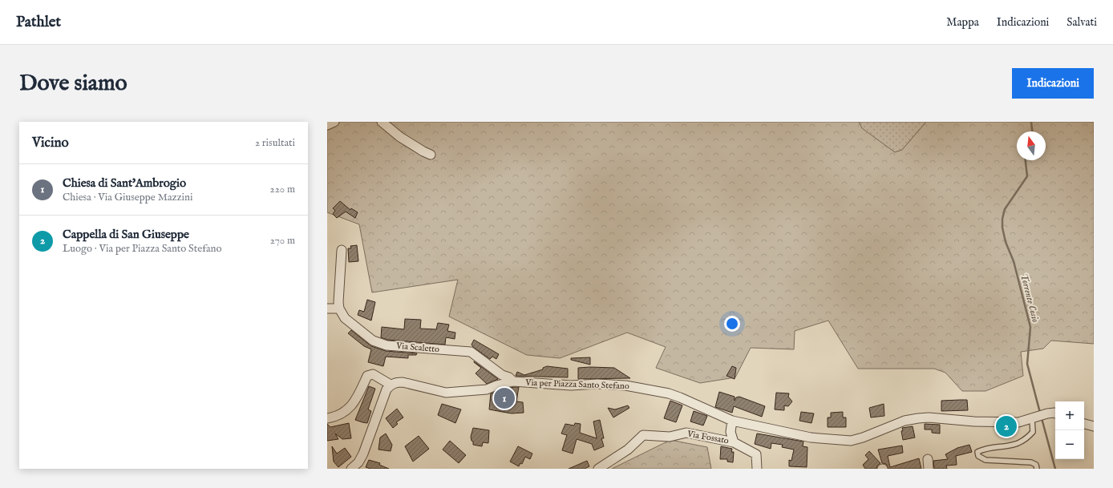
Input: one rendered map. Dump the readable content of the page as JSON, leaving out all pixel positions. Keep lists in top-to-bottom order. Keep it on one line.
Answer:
{"streets":{"street":["Via Scaletto","Via per Piazza Santo Stefano","Via Fossato"]},"crossings":[["Via Scaletto","Via per Piazza Santo Stefano"]],"water":["Torrente Cosio"],"north":"top","page":{"header":"Pathlet","nav":["Mappa","Indicazioni","Salvati"],"buttons":"Indicazioni","title":"Dove siamo","heading":["Vicino","2 risultati"],"list":[{"mark":"1","name":"Chiesa di Sant'Ambrogio","note":"Chiesa · Via Giuseppe Mazzini","value":"220 m"},{"mark":"2","name":"Cappella di San Giuseppe","note":"Luogo · Via per Piazza Santo Stefano","value":"270 m"}],"pins":["1","2"],"map_buttons":["+","−"]}}
